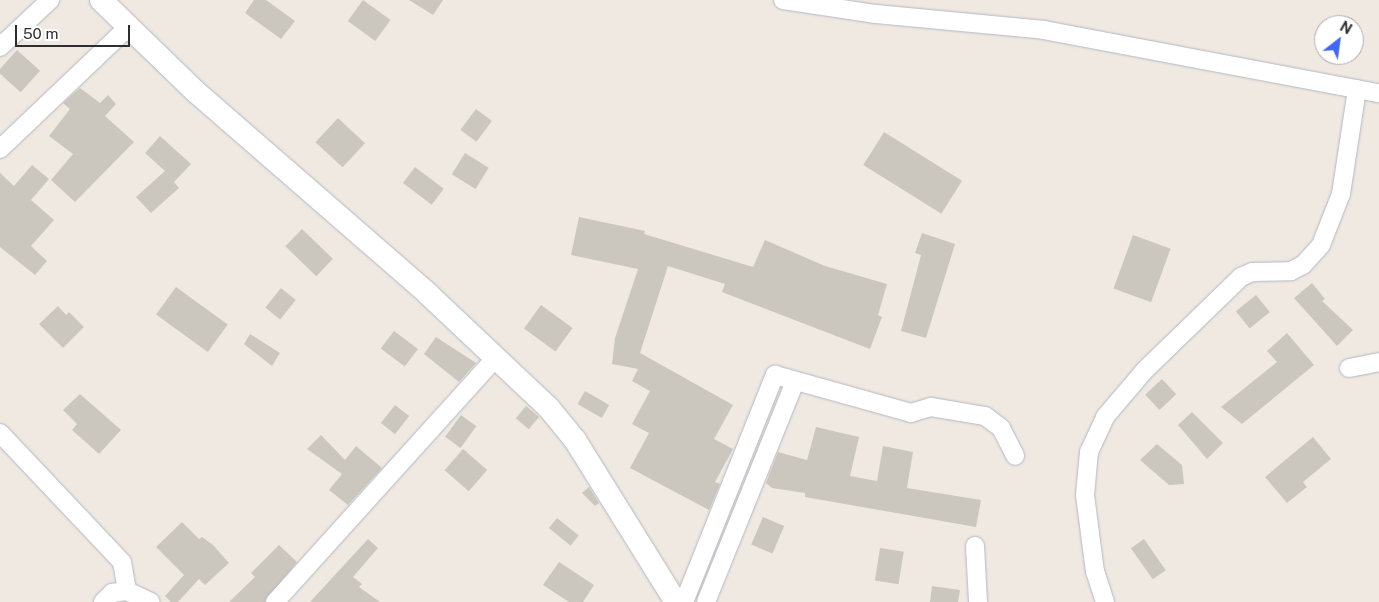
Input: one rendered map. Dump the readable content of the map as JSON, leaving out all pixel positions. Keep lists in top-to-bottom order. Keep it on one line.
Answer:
{"scale_bar":"50 m","north":"top right"}
